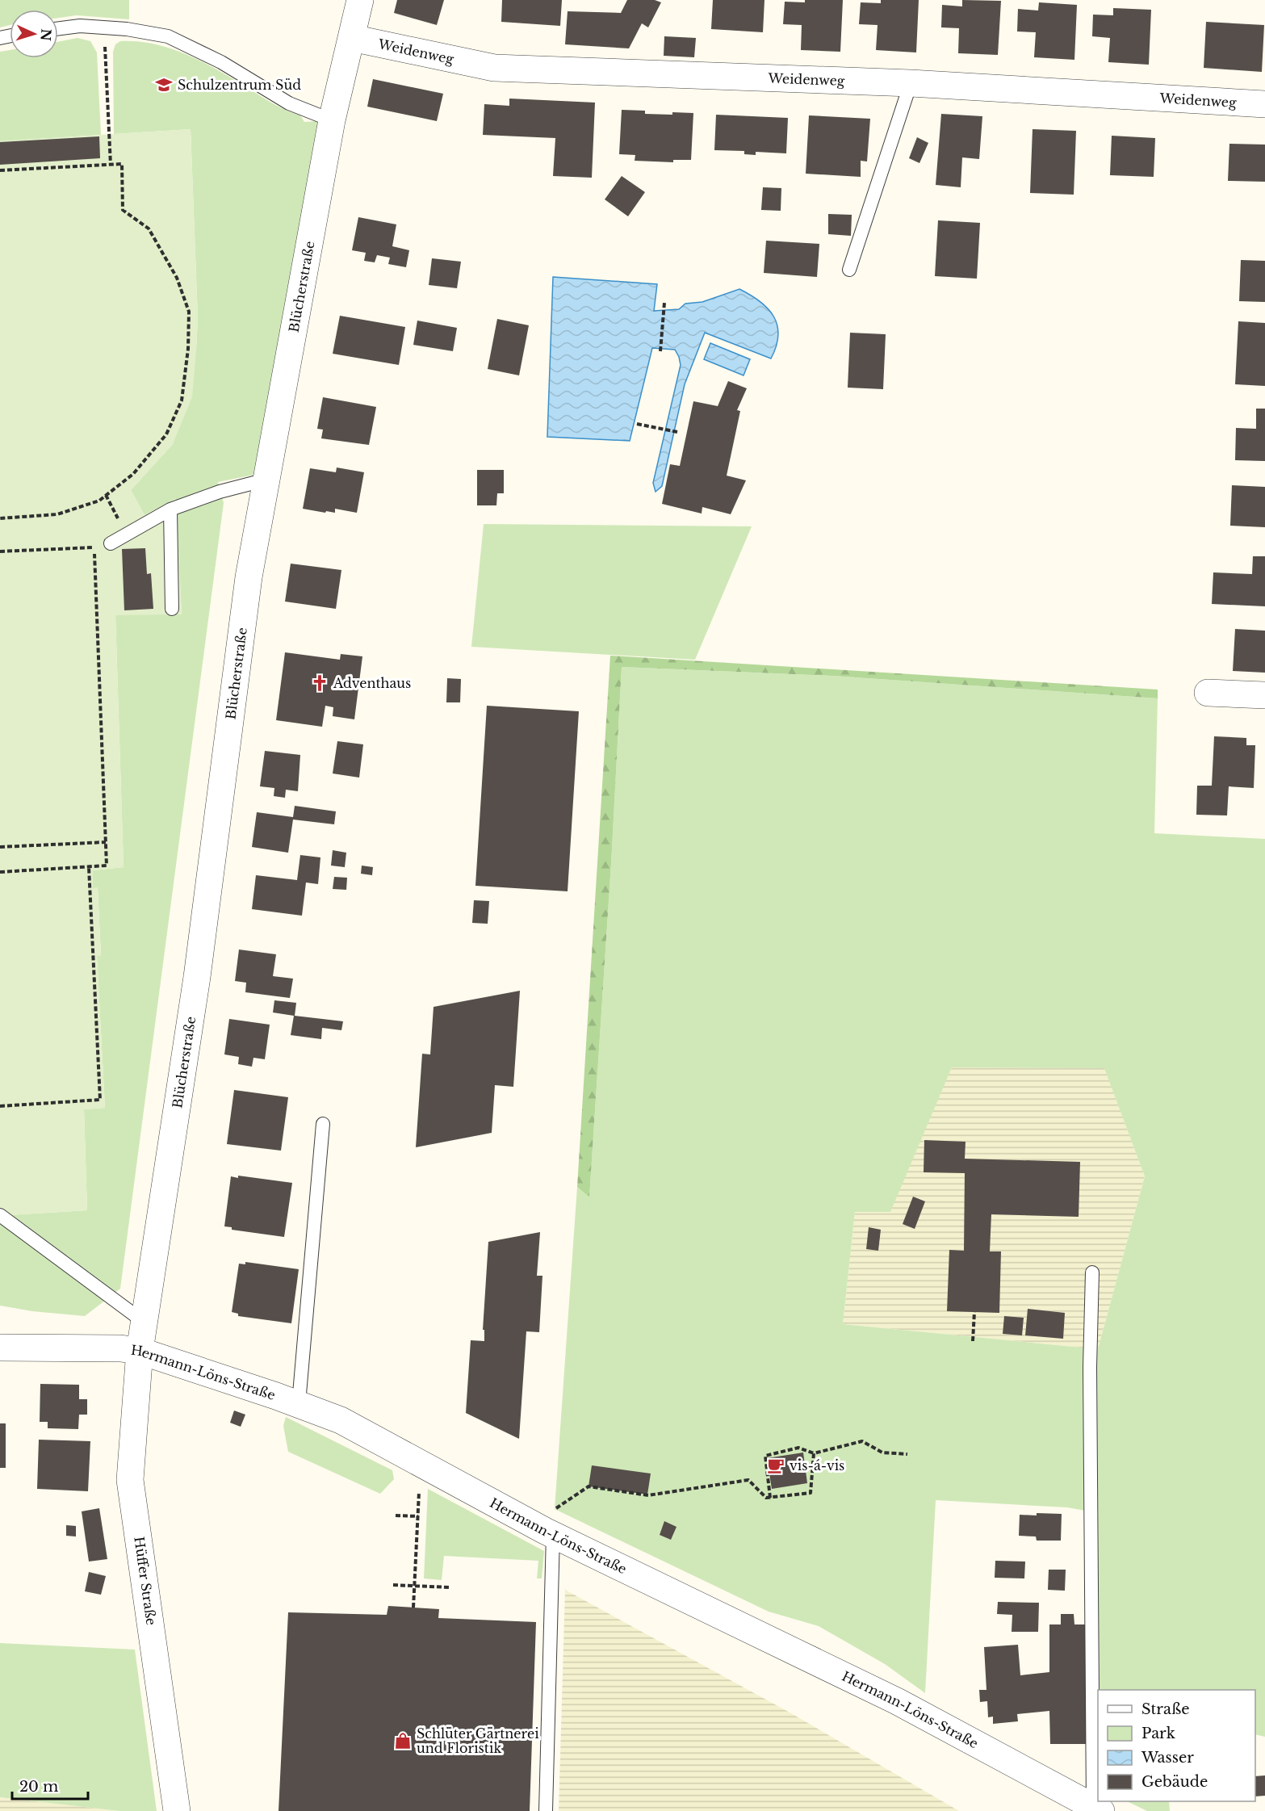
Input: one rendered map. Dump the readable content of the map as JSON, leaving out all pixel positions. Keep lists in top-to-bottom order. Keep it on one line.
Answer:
{"streets":{"street":["Weidenweg","Blücherstraße","Hermann-Löns-Straße","Hüffer Straße"]},"crossings":[["Weidenweg","Blücherstraße"],["Blücherstraße","Hermann-Löns-Straße"],["Blücherstraße","Hüffer Straße"],["Hermann-Löns-Straße","Hüffer Straße"]],"places":{"school or university":["Schulzentrum Süd"],"church":["Adventhaus"],"cafe":["vis-á-vis"],"shop":["Schlüter Gärtnerei und Floristik"]},"legend":["Straße","Park","Wasser","Gebäude"],"scale_bar":"20 m","north":"right"}
